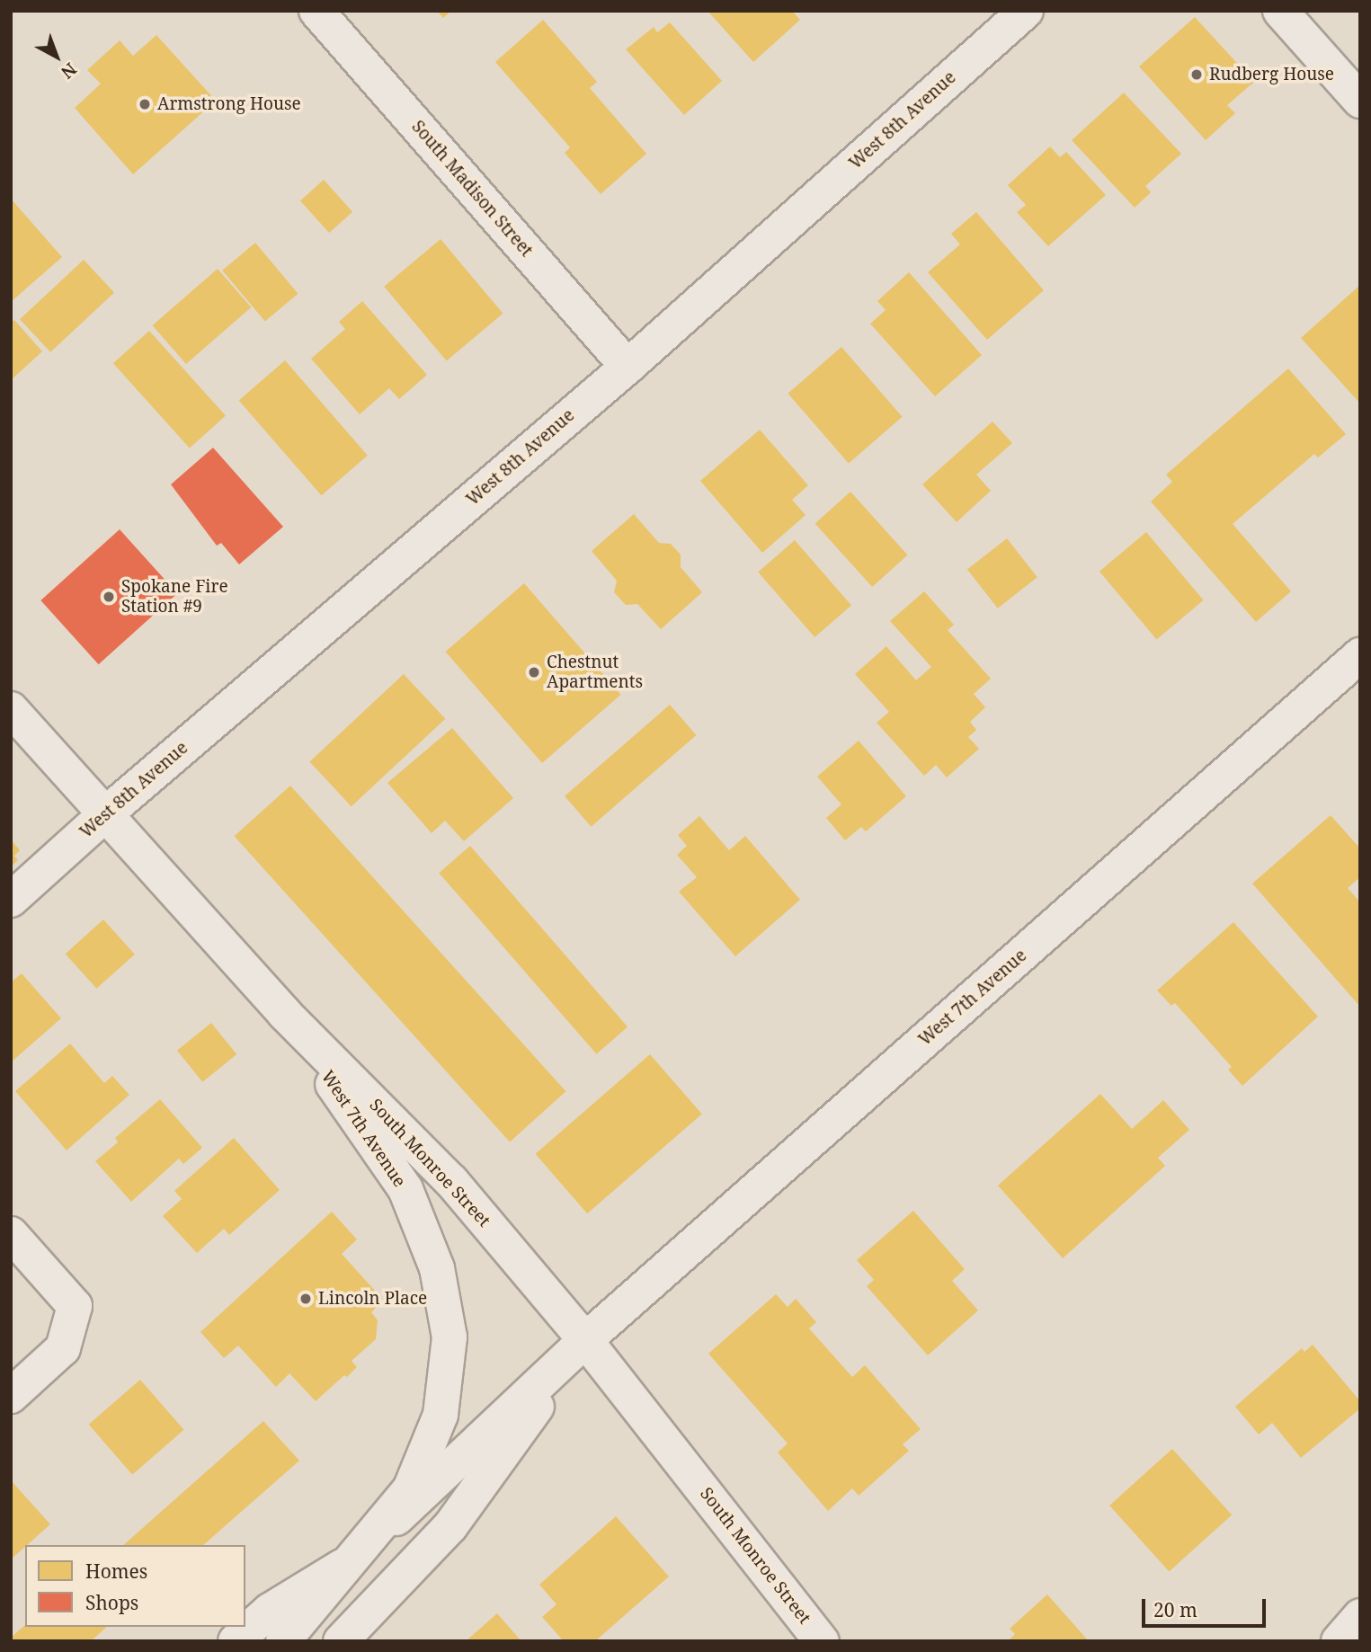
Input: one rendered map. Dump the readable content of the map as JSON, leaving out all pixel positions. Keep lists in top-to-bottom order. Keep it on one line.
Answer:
{"streets":{"street":["West 8th Avenue","South Madison Street","West 7th Avenue","South Monroe Street"]},"crossings":[["West 8th Avenue","South Madison Street"],["West 8th Avenue","South Monroe Street"],["West 7th Avenue","South Monroe Street"]],"places":["Rudberg House","Armstrong House","Spokane Fire Station #9","Chestnut Apartments","Lincoln Place"],"legend":["Homes","Shops"],"scale_bar":"20 m","north":"bottom right"}
